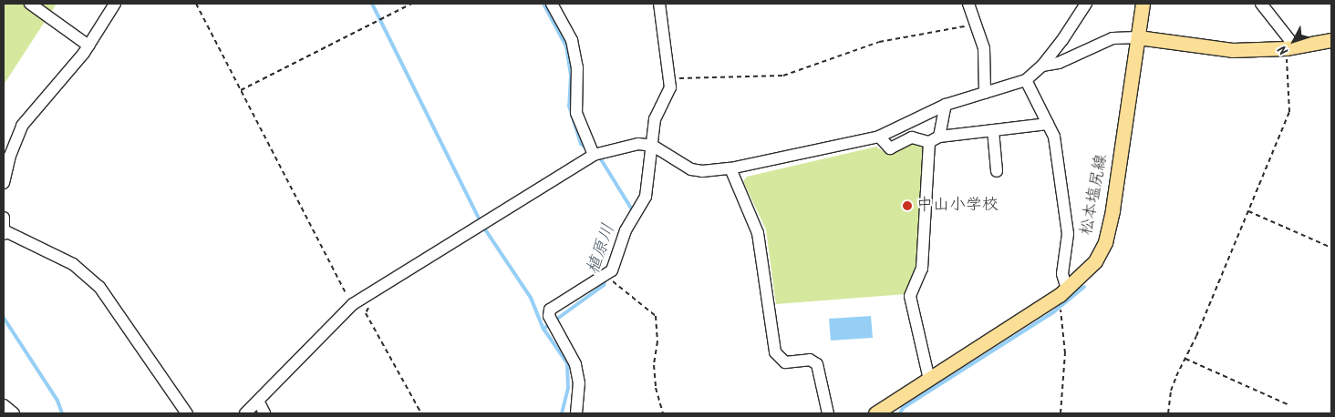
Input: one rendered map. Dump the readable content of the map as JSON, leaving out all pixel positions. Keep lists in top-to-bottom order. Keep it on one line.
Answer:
{"streets":{"main road":["松本塩尻線"]},"water":["植原川"],"places":["中山小学校"],"north":"bottom left"}
